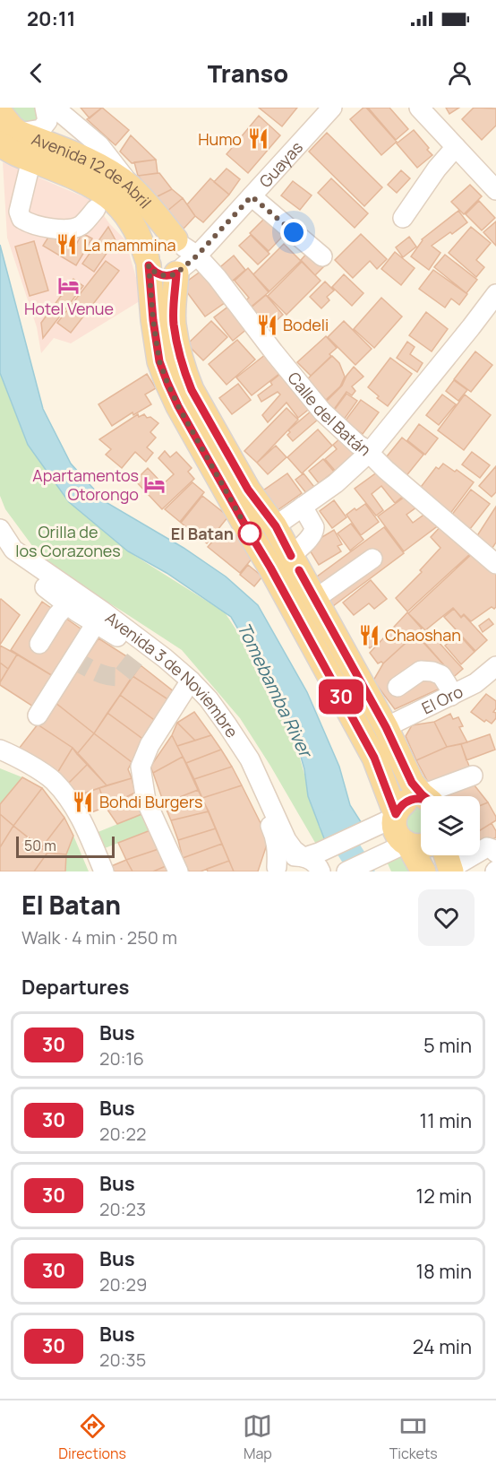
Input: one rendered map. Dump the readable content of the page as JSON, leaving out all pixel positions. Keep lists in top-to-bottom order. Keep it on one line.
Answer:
{"streets":{"main road":["Avenida 12 de Abril"],"street":["Guayas","Calle del Batán","Avenida 3 de Noviembre","El Oro"]},"crossings":[["Guayas","Avenida 12 de Abril"],["Guayas","Calle del Batán"],["Avenida 12 de Abril","Calle del Batán"]],"water":["Tomebamba River"],"parks":["Orilla de los Corazones"],"places":{"restaurant":["Humo","La mammina","Bodeli","Chaoshan","Bohdi Burgers"],"hotel":["Hotel Venue","Apartamentos Otorongo"],"other":["El Batan"]},"lines":["bus line 30"],"scale_bar":"50 m","page":{"status":"20:11","header":"Transo","on_map":"30","scale":"50 m","heading":[["El Batan","Walk · 4 min · 250 m"],"Departures"],"list":[{"mark":"30","name":"Bus","note":"20:16","value":"5 min"},{"mark":"30","name":"Bus","note":"20:22","value":"11 min"},{"mark":"30","name":"Bus","note":"20:23","value":"12 min"},{"mark":"30","name":"Bus","note":"20:29","value":"18 min"},{"mark":"30","name":"Bus","note":"20:35","value":"24 min"}],"tabs":["Directions","Map","Tickets"]}}
